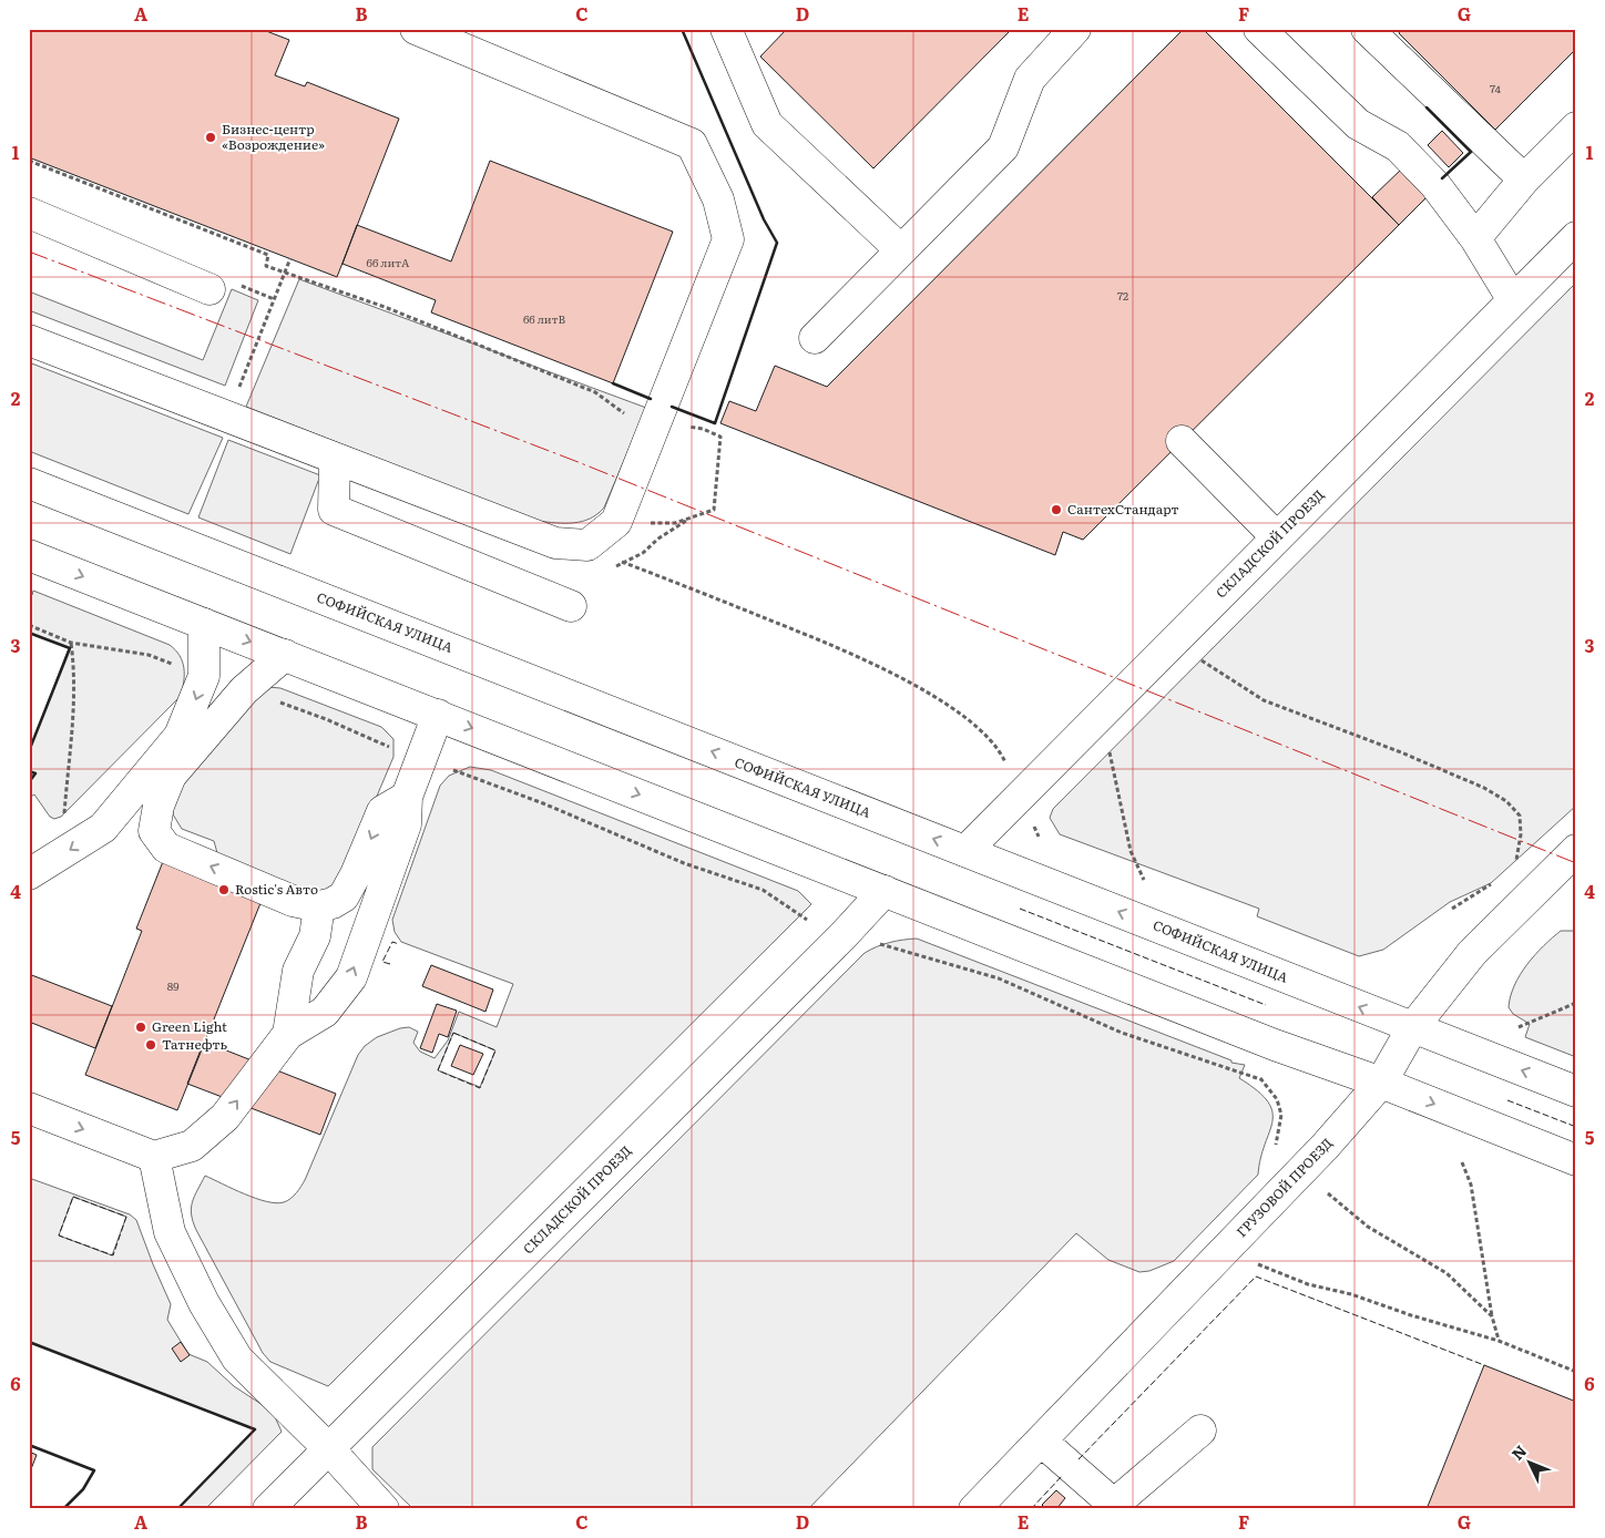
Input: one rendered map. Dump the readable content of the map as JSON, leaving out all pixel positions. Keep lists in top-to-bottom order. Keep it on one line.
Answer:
{"streets":{"main road":["СКЛАДСКОЙ ПРОЕЗД","СОФИЙСКАЯ УЛИЦА","ГРУЗОВОЙ ПРОЕЗД"]},"crossings":[["СКЛАДСКОЙ ПРОЕЗД","СОФИЙСКАЯ УЛИЦА"],["СОФИЙСКАЯ УЛИЦА","ГРУЗОВОЙ ПРОЕЗД"]],"places":["Бизнес-центр «Возрождение»","СантехСтандарт","Rostic's Авто","Green Light","Татнефть"],"house_numbers":["74","66 литА","72","66 литВ","89"],"north":"top left","grid":{"columns":["A","B","C","D","E","F","G"],"rows":["1","2","3","4","5","6"]}}
